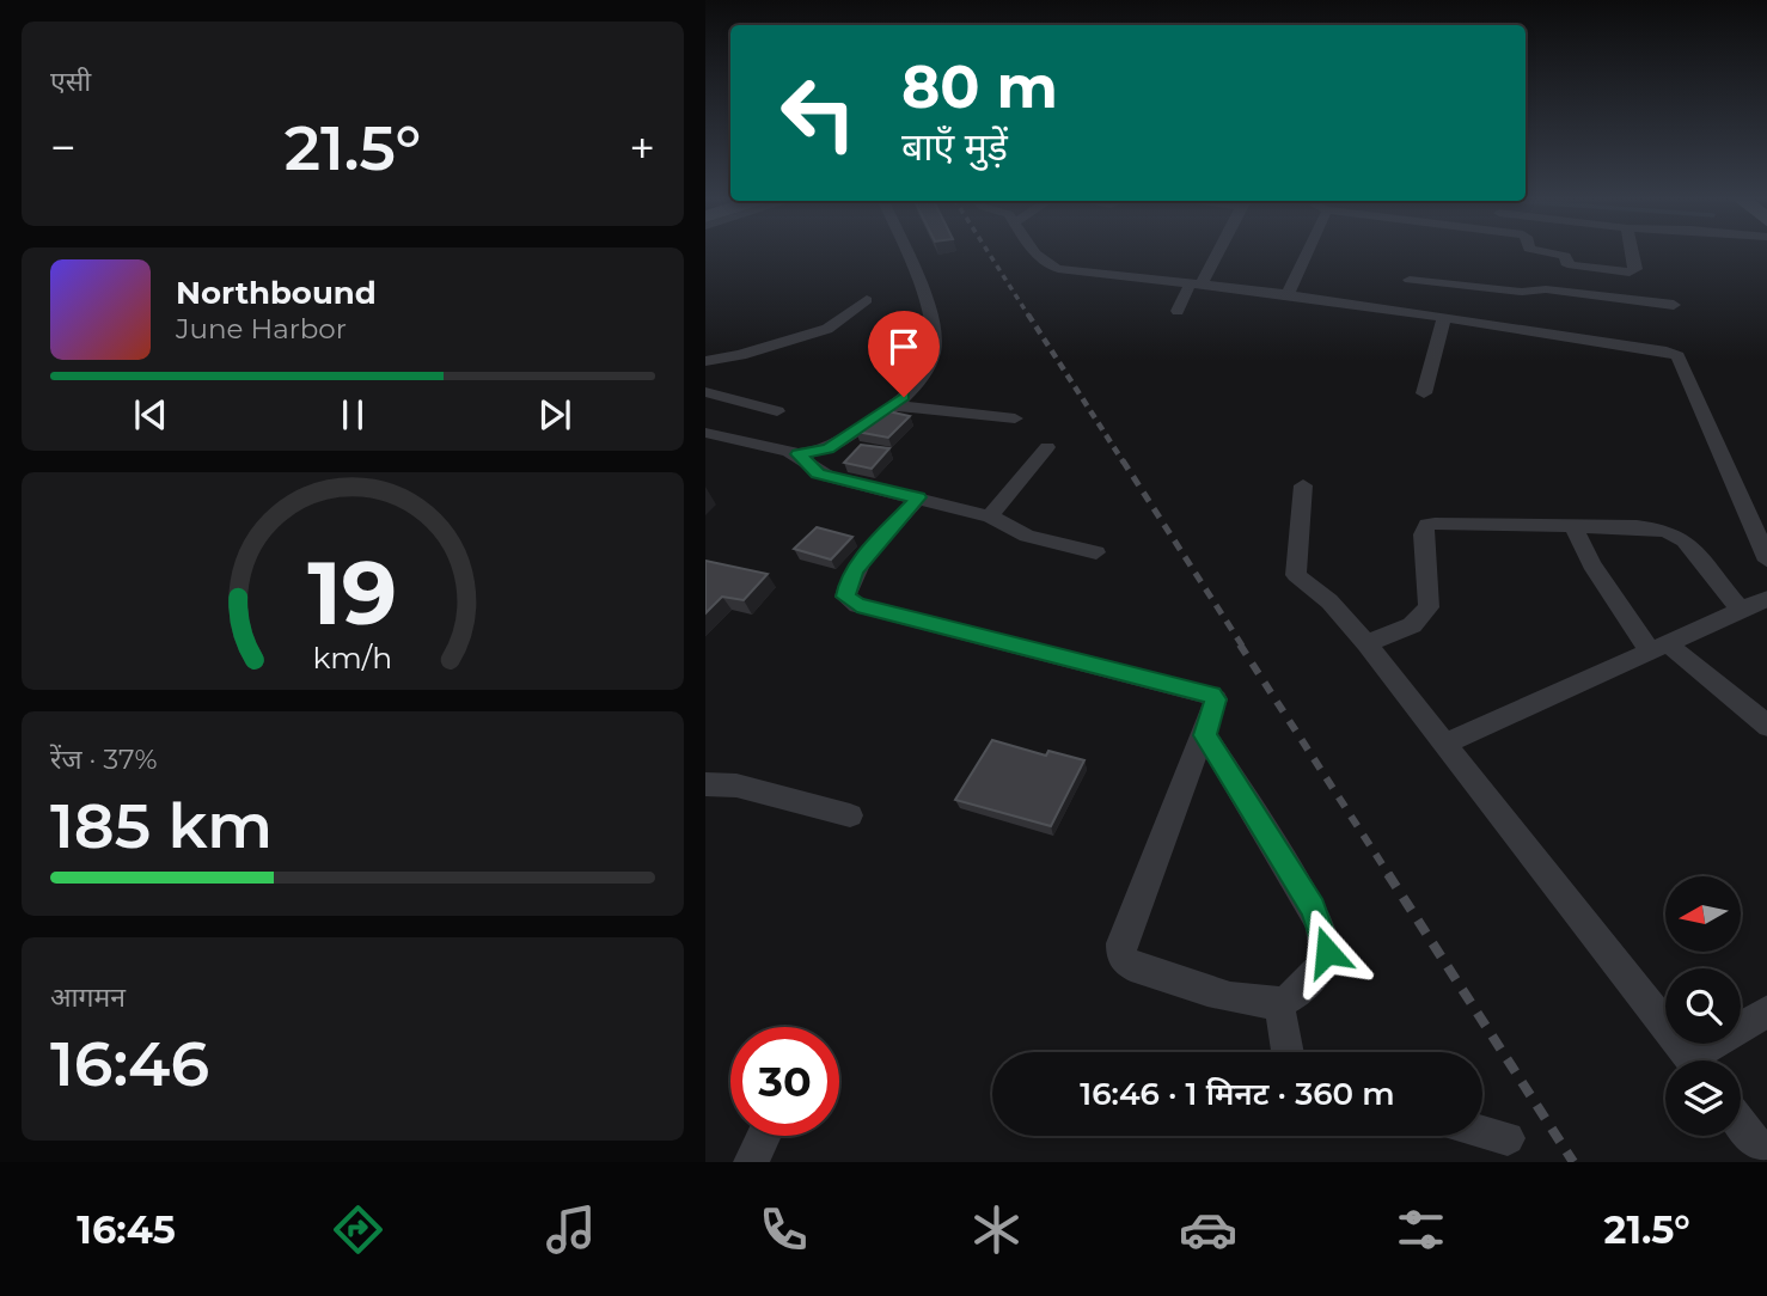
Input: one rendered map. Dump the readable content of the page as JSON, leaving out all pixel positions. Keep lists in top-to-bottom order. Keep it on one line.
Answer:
{"north":"left","page":{"tile":["एसी",["रेंज · 37%","185 km"],["आगमन","16:46"]],"turn":["80 m","बाएँ मुड़ें"],"heat":["−","21.5°","+"],"song":["Northbound","June Harbor"],"limit":"30","trip":"16:46 · 1 मिनट · 360 m","tabs":["16:45","21.5°"],"gauge":["19","km/h"]}}
